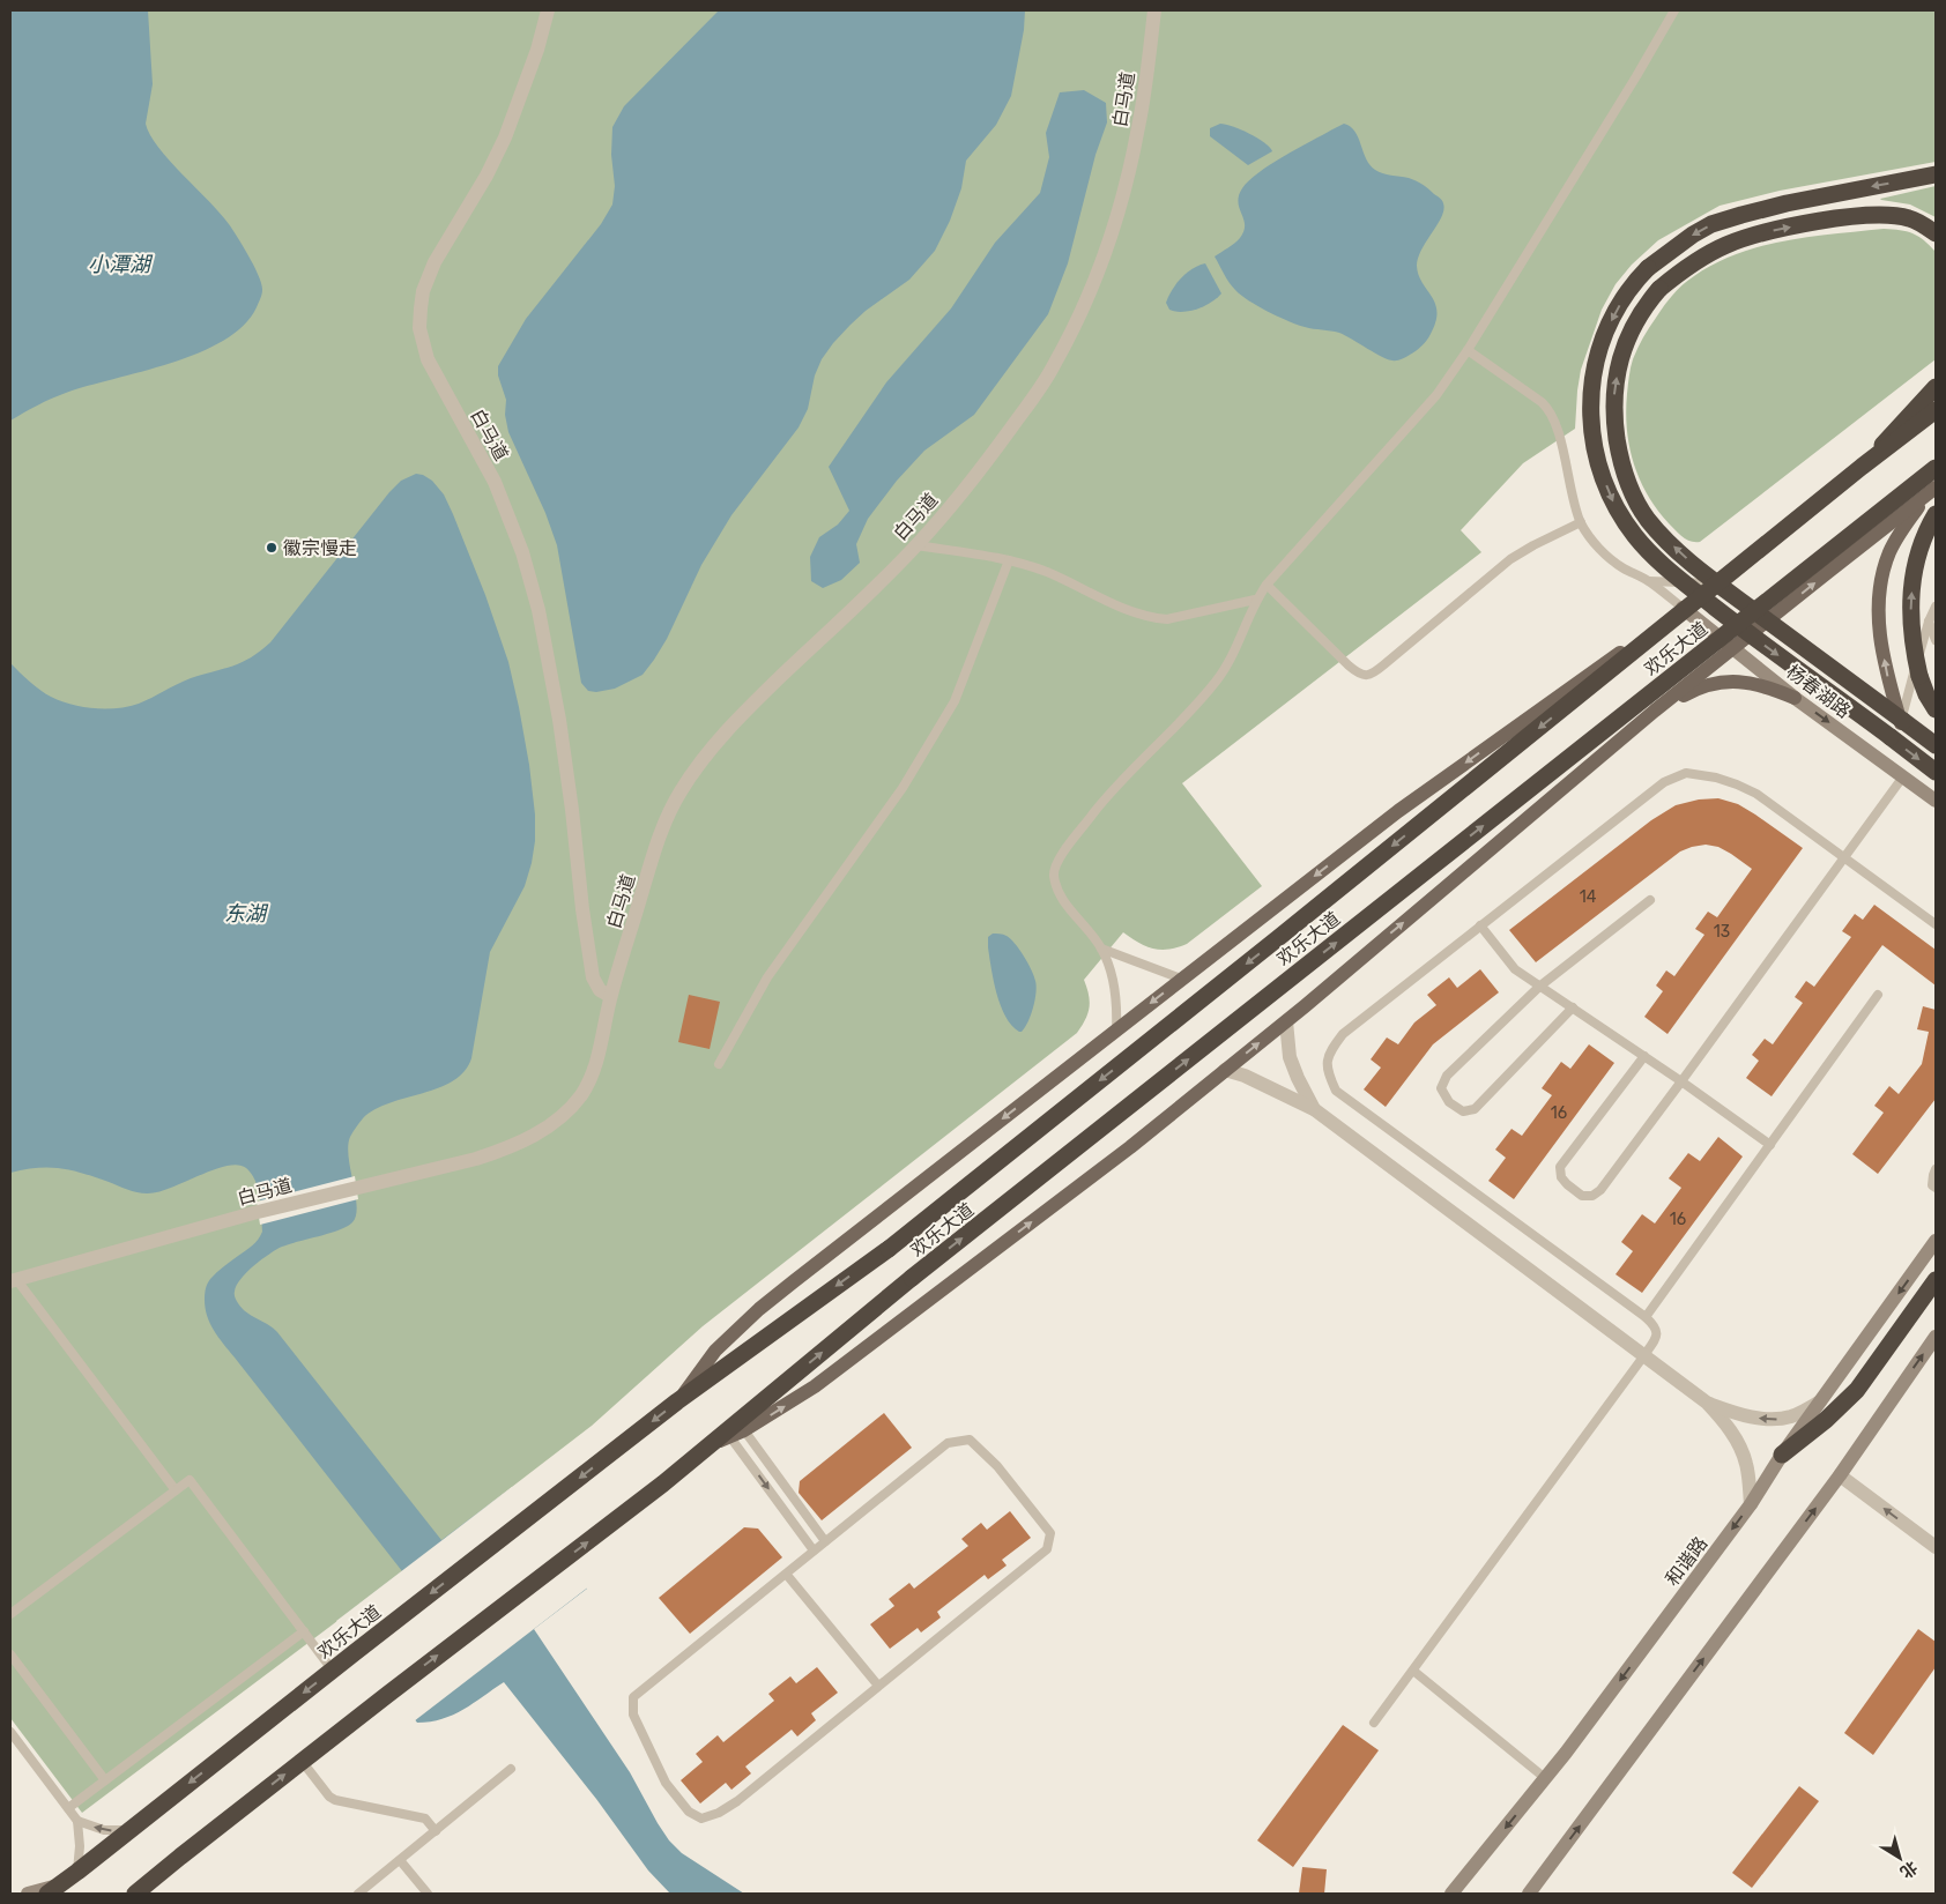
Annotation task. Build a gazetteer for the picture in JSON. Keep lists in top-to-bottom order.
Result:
{
  "streets": {
    "highway": ["欢乐大道"],
    "main road": ["杨春湖路", "和谐路"],
    "street": ["白马道"]
  },
  "crossings": [
    ["欢乐大道", "杨春湖路"]
  ],
  "water": ["小潭湖", "东湖"],
  "places": ["徽宗慢走"],
  "house_numbers": [
    "14",
    "13",
    "16",
    "16"
  ],
  "north": "bottom right"
}
